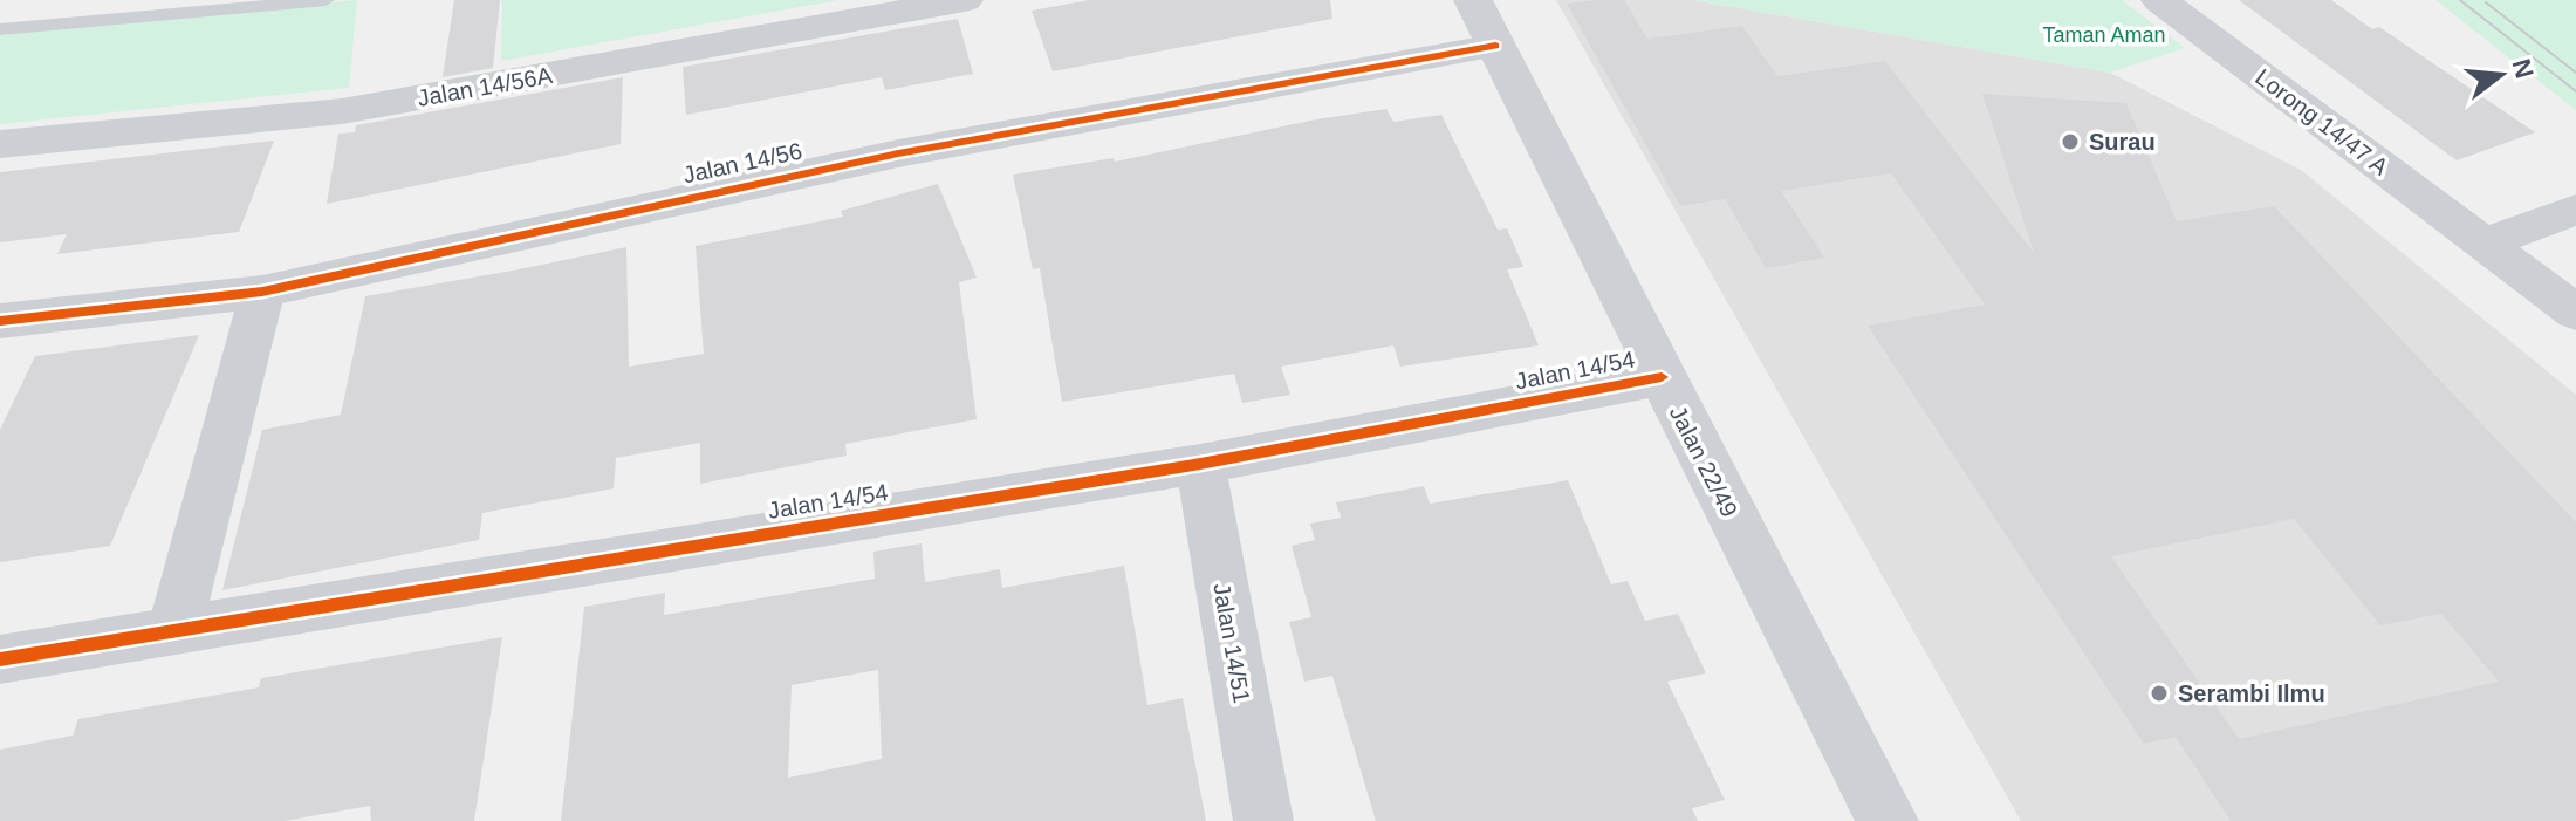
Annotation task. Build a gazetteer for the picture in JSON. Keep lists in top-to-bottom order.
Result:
{
  "streets": {
    "street": [
      "Jalan 14/56A",
      "Lorong 14/47 A",
      "Jalan 14/56",
      "Jalan 14/54",
      "Jalan 22/49",
      "Jalan 14/51"
    ]
  },
  "crossings": [
    ["Jalan 14/56", "Jalan 22/49"],
    ["Jalan 14/54", "Jalan 22/49"],
    ["Jalan 14/54", "Jalan 14/51"]
  ],
  "parks": ["Taman Aman"],
  "places": ["Surau", "Serambi Ilmu"],
  "north": "right"
}
